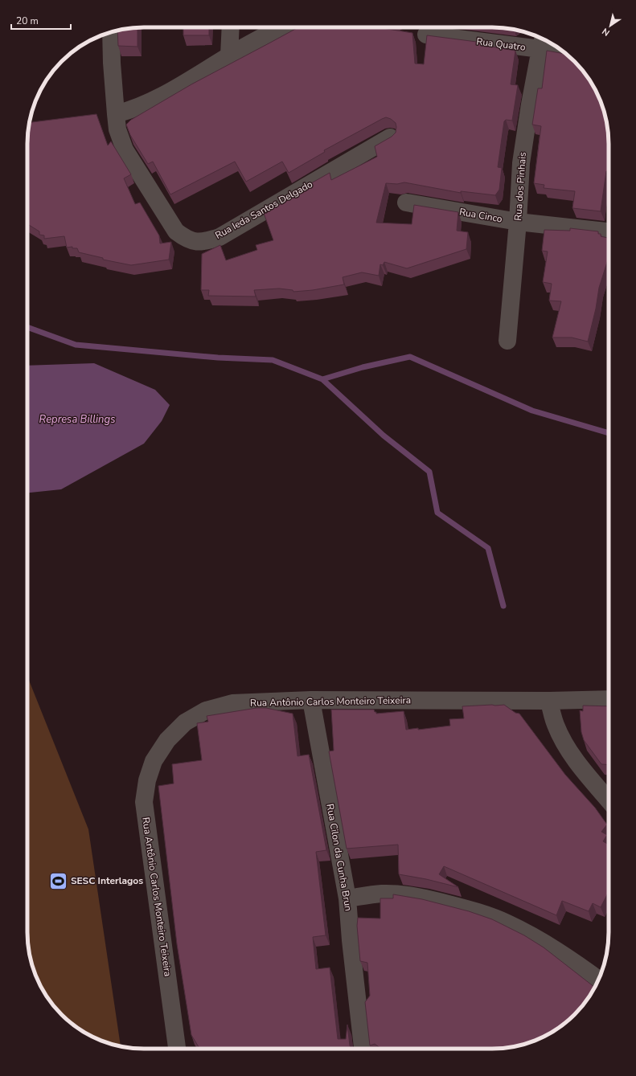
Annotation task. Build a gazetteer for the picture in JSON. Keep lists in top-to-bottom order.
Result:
{
  "streets": {
    "street": [
      "Rua Quatro",
      "Rua dos Pinhais",
      "Rua Ieda Santos Delgado",
      "Rua Cinco",
      "Rua Antônio Carlos Monteiro Teixeira",
      "Rua Cilon da Cunha Brun"
    ]
  },
  "crossings": [
    ["Rua Quatro", "Rua dos Pinhais"],
    ["Rua dos Pinhais", "Rua Cinco"],
    ["Rua Antônio Carlos Monteiro Teixeira", "Rua Cilon da Cunha Brun"]
  ],
  "water": ["Represa Billings"],
  "places": {
    "sports": ["SESC Interlagos"]
  },
  "scale_bar": "20 m",
  "north": "bottom left"
}
